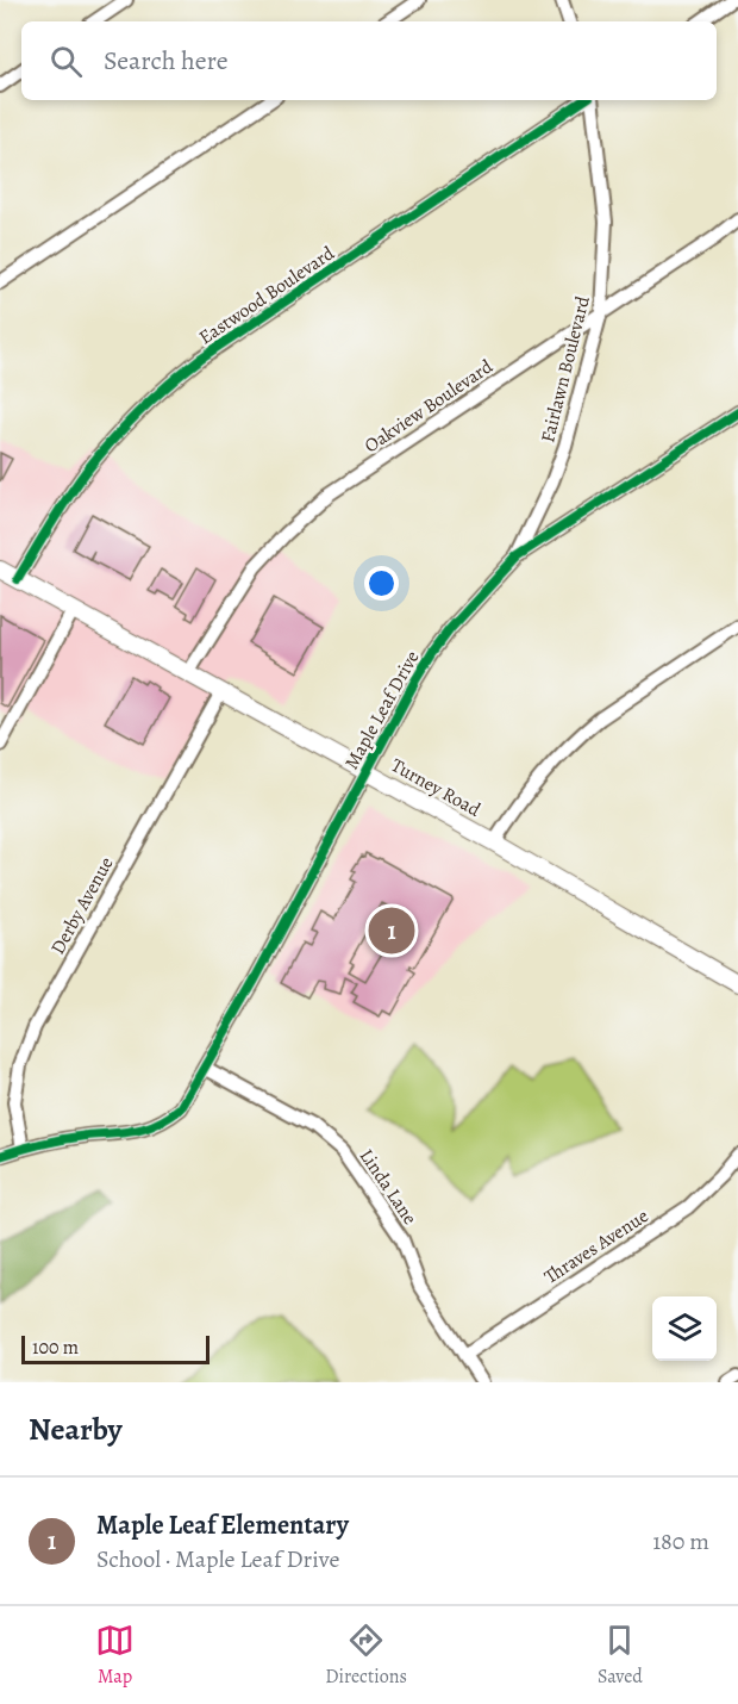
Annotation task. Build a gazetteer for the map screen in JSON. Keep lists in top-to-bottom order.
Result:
{
  "streets": {
    "main road": ["Turney Road"],
    "street": [
      "Eastwood Boulevard",
      "Fairlawn Boulevard",
      "Oakview Boulevard",
      "Maple Leaf Drive",
      "Derby Avenue",
      "Linda Lane",
      "Thraves Avenue"
    ]
  },
  "crossings": [
    ["Eastwood Boulevard", "Turney Road"],
    ["Fairlawn Boulevard", "Oakview Boulevard"],
    ["Fairlawn Boulevard", "Maple Leaf Drive"],
    ["Oakview Boulevard", "Turney Road"],
    ["Maple Leaf Drive", "Turney Road"],
    ["Maple Leaf Drive", "Derby Avenue"],
    ["Maple Leaf Drive", "Linda Lane"],
    ["Turney Road", "Derby Avenue"],
    ["Linda Lane", "Thraves Avenue"]
  ],
  "scale_bar": "100 m",
  "page": {
    "search": "Search here",
    "pins": "1",
    "scale": "100 m",
    "heading": "Nearby",
    "list": [
      {
        "mark": "1",
        "name": "Maple Leaf Elementary",
        "note": "School · Maple Leaf Drive",
        "value": "180 m"
      }
    ],
    "nav": ["Map", "Directions", "Saved"]
  }
}
